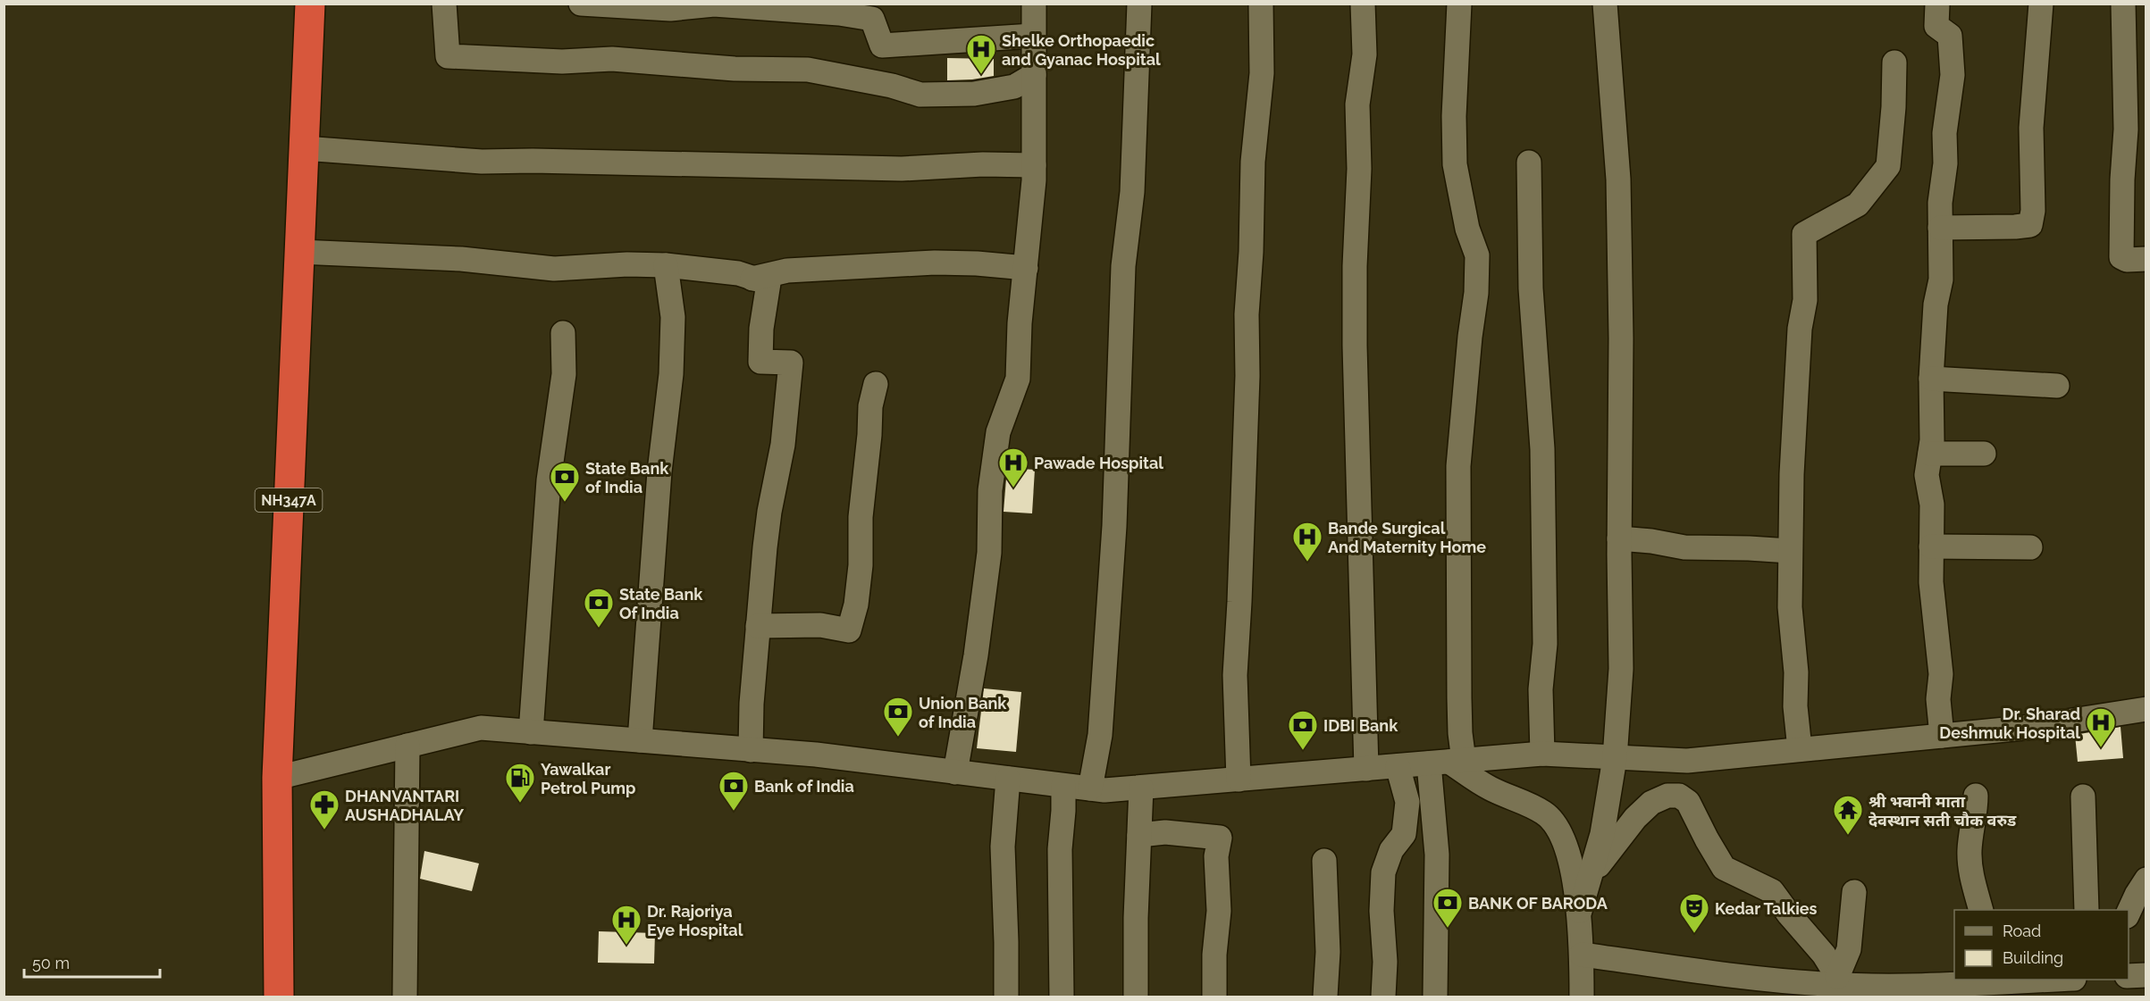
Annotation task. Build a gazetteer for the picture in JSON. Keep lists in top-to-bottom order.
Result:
{
  "streets": {
    "highway": ["NH347A"]
  },
  "places": {
    "hospital": [
      "Shelke Orthopaedic and Gyanac Hospital",
      "Pawade Hospital",
      "Bande Surgical And Maternity Home",
      "Dr. Sharad Deshmuk Hospital",
      "Dr. Rajoriya Eye Hospital"
    ],
    "bank": [
      "State Bank of India",
      "State Bank Of India",
      "Union Bank of India",
      "IDBI Bank",
      "Bank of India",
      "BANK OF BARODA"
    ],
    "fuel station": ["Yawalkar Petrol Pump"],
    "pharmacy": ["DHANVANTARI AUSHADHALAY"],
    "temple": ["श्री भवानी माता देवस्थान सती चौक वरुड"],
    "theatre": ["Kedar Talkies"]
  },
  "legend": ["Road", "Building"],
  "scale_bar": "50 m"
}
